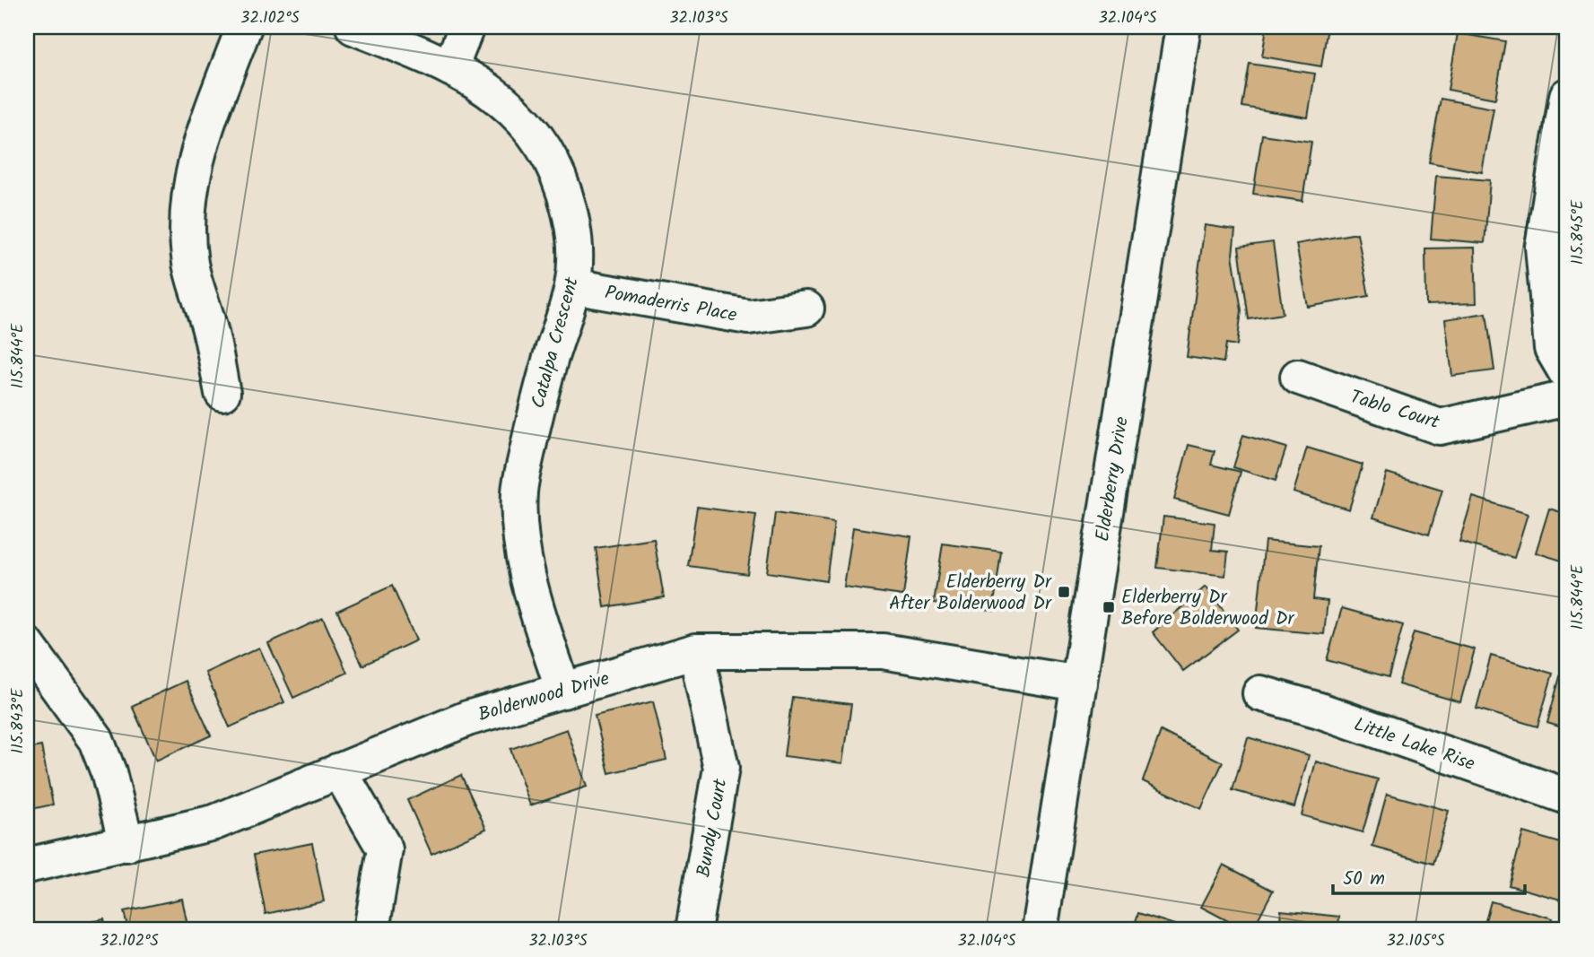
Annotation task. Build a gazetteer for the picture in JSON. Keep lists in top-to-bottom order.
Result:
{
  "streets": {
    "street": [
      "Pomaderris Place",
      "Catalpa Crescent",
      "Tablo Court",
      "Elderberry Drive",
      "Bolderwood Drive",
      "Little Lake Rise",
      "Bundy Court"
    ]
  },
  "crossings": [
    ["Pomaderris Place", "Catalpa Crescent"],
    ["Catalpa Crescent", "Bolderwood Drive"],
    ["Elderberry Drive", "Bolderwood Drive"],
    ["Bolderwood Drive", "Bundy Court"]
  ],
  "places": {
    "transit": ["Elderberry Dr After Bolderwood Dr", "Elderberry Dr Before Bolderwood Dr"]
  },
  "scale_bar": "50 m",
  "coordinates": [
    "32.102°S",
    "32.103°S",
    "32.104°S",
    "115.845°E",
    "115.844°E",
    "115.843°E",
    "32.105°S"
  ]
}
